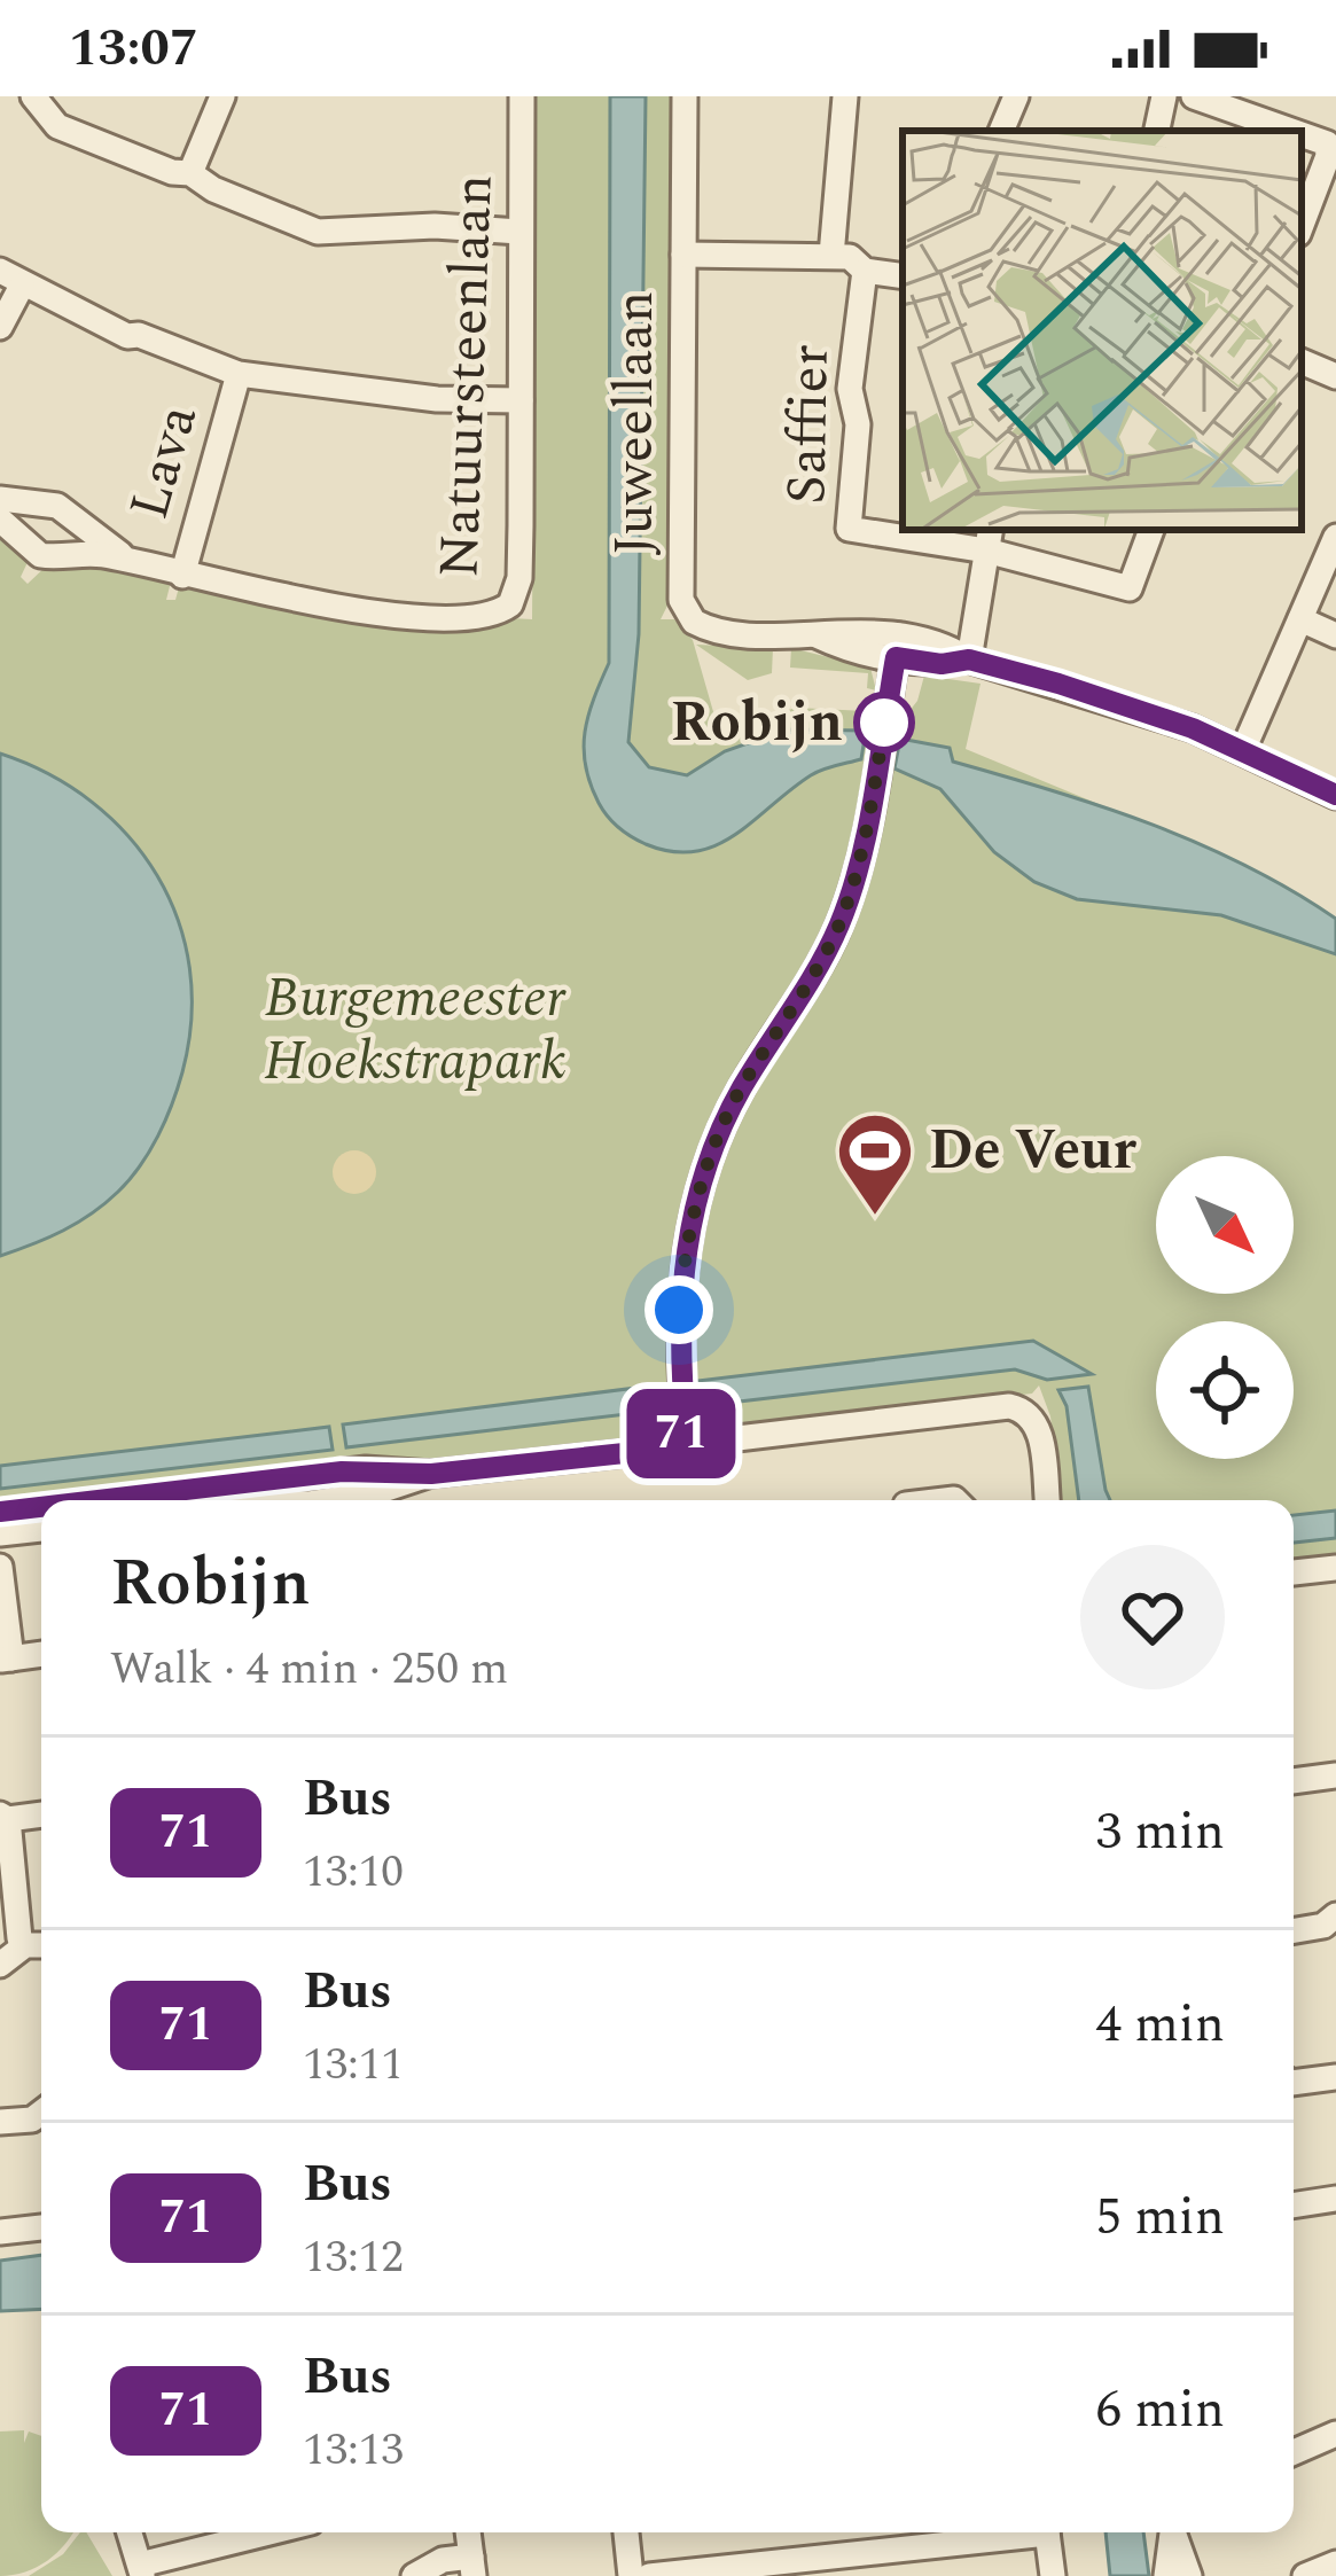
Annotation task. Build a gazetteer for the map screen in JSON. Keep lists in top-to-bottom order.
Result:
{
  "streets": {
    "street": [
      "Natuursteenlaan",
      "Juweellaan",
      "Saffier",
      "Lava"
    ]
  },
  "crossings": [
    ["Natuursteenlaan", "Lava"]
  ],
  "parks": ["Burgemeester Hoekstrapark"],
  "places": {
    "other": ["Robijn"],
    "sports": ["De Veur"]
  },
  "lines": ["bus line 71"],
  "north": "bottom right",
  "page": {
    "status": "13:07",
    "on_map": "71",
    "heading": ["Robijn", "Walk · 4 min · 250 m"],
    "list": [
      {
        "mark": "71",
        "name": "Bus",
        "note": "13:10",
        "value": "3 min"
      },
      {
        "mark": "71",
        "name": "Bus",
        "note": "13:11",
        "value": "4 min"
      },
      {
        "mark": "71",
        "name": "Bus",
        "note": "13:12",
        "value": "5 min"
      },
      {
        "mark": "71",
        "name": "Bus",
        "note": "13:13",
        "value": "6 min"
      }
    ]
  }
}
